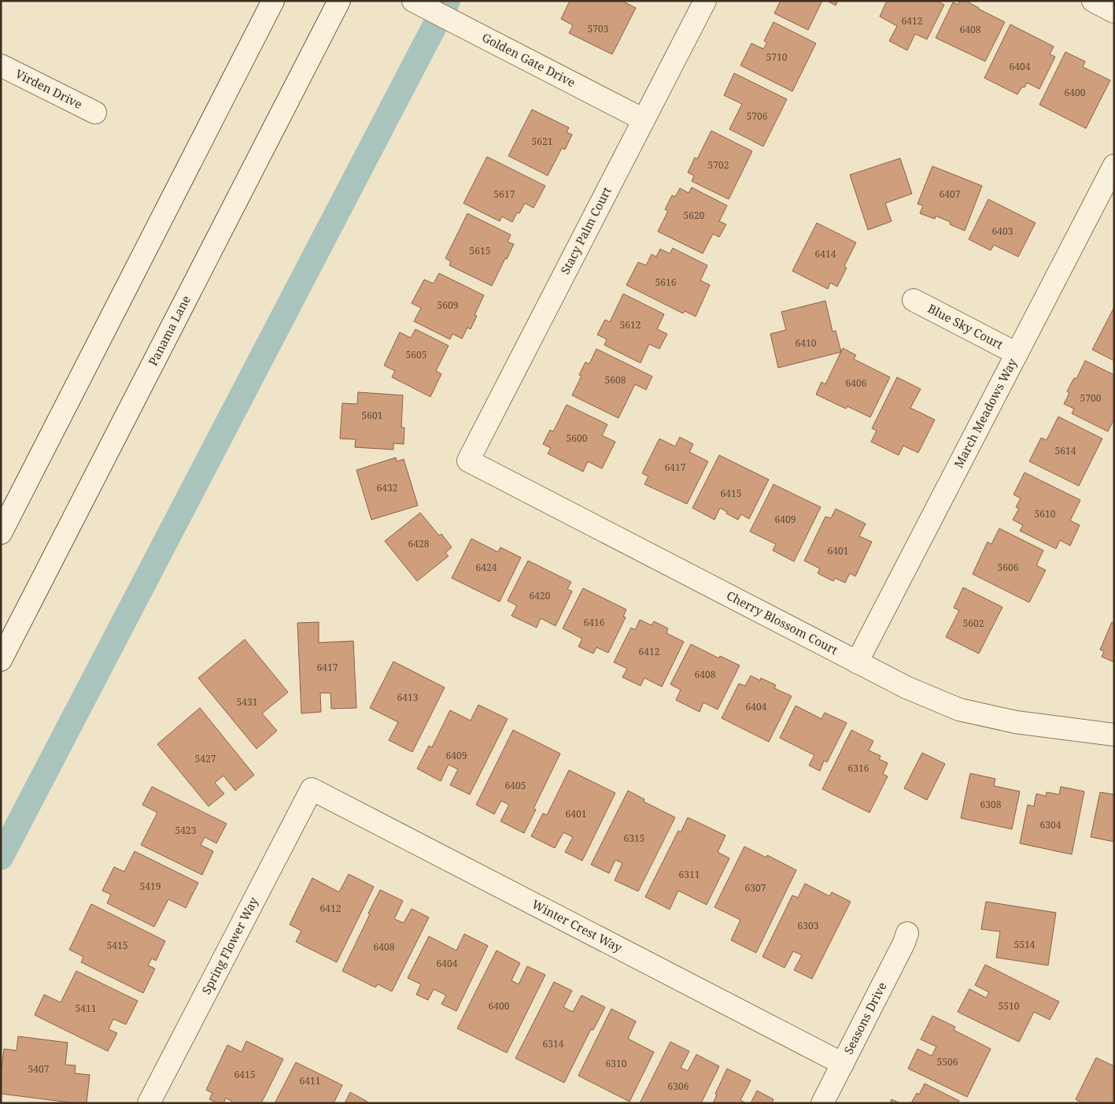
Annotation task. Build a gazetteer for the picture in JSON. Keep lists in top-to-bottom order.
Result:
{
  "streets": {
    "street": [
      "Golden Gate Drive",
      "Virden Drive",
      "Stacy Palm Court",
      "Blue Sky Court",
      "Panama Lane",
      "March Meadows Way",
      "Cherry Blossom Court",
      "Winter Crest Way",
      "Spring Flower Way",
      "Seasons Drive"
    ]
  },
  "crossings": [
    ["Golden Gate Drive", "Stacy Palm Court"],
    ["Stacy Palm Court", "Cherry Blossom Court"],
    ["Blue Sky Court", "March Meadows Way"],
    ["March Meadows Way", "Cherry Blossom Court"],
    ["Winter Crest Way", "Spring Flower Way"],
    ["Winter Crest Way", "Seasons Drive"]
  ],
  "house_numbers": [
    "6412",
    "5703",
    "6408",
    "5710",
    "6404",
    "6400",
    "5706",
    "5621",
    "5702",
    "5617",
    "6407",
    "5620",
    "6403",
    "5615",
    "6414",
    "5616",
    "5609",
    "5612",
    "6410",
    "5605",
    "5608",
    "6406",
    "5700",
    "5601",
    "5600",
    "5614",
    "6417",
    "6432",
    "6415",
    "5610",
    "6409",
    "6428",
    "6401",
    "6424",
    "5606",
    "6420",
    "6416",
    "5602",
    "6412",
    "6417",
    "6408",
    "6413",
    "5431",
    "6404",
    "6409",
    "5427",
    "6316",
    "6405",
    "6308",
    "6401",
    "6304",
    "5423",
    "6315",
    "6311",
    "5419",
    "6307",
    "6412",
    "6303",
    "5514",
    "5415",
    "6408",
    "6404",
    "6400",
    "5510",
    "5411",
    "6314",
    "5506",
    "6310",
    "5407",
    "6415",
    "6411",
    "6306"
  ]
}
